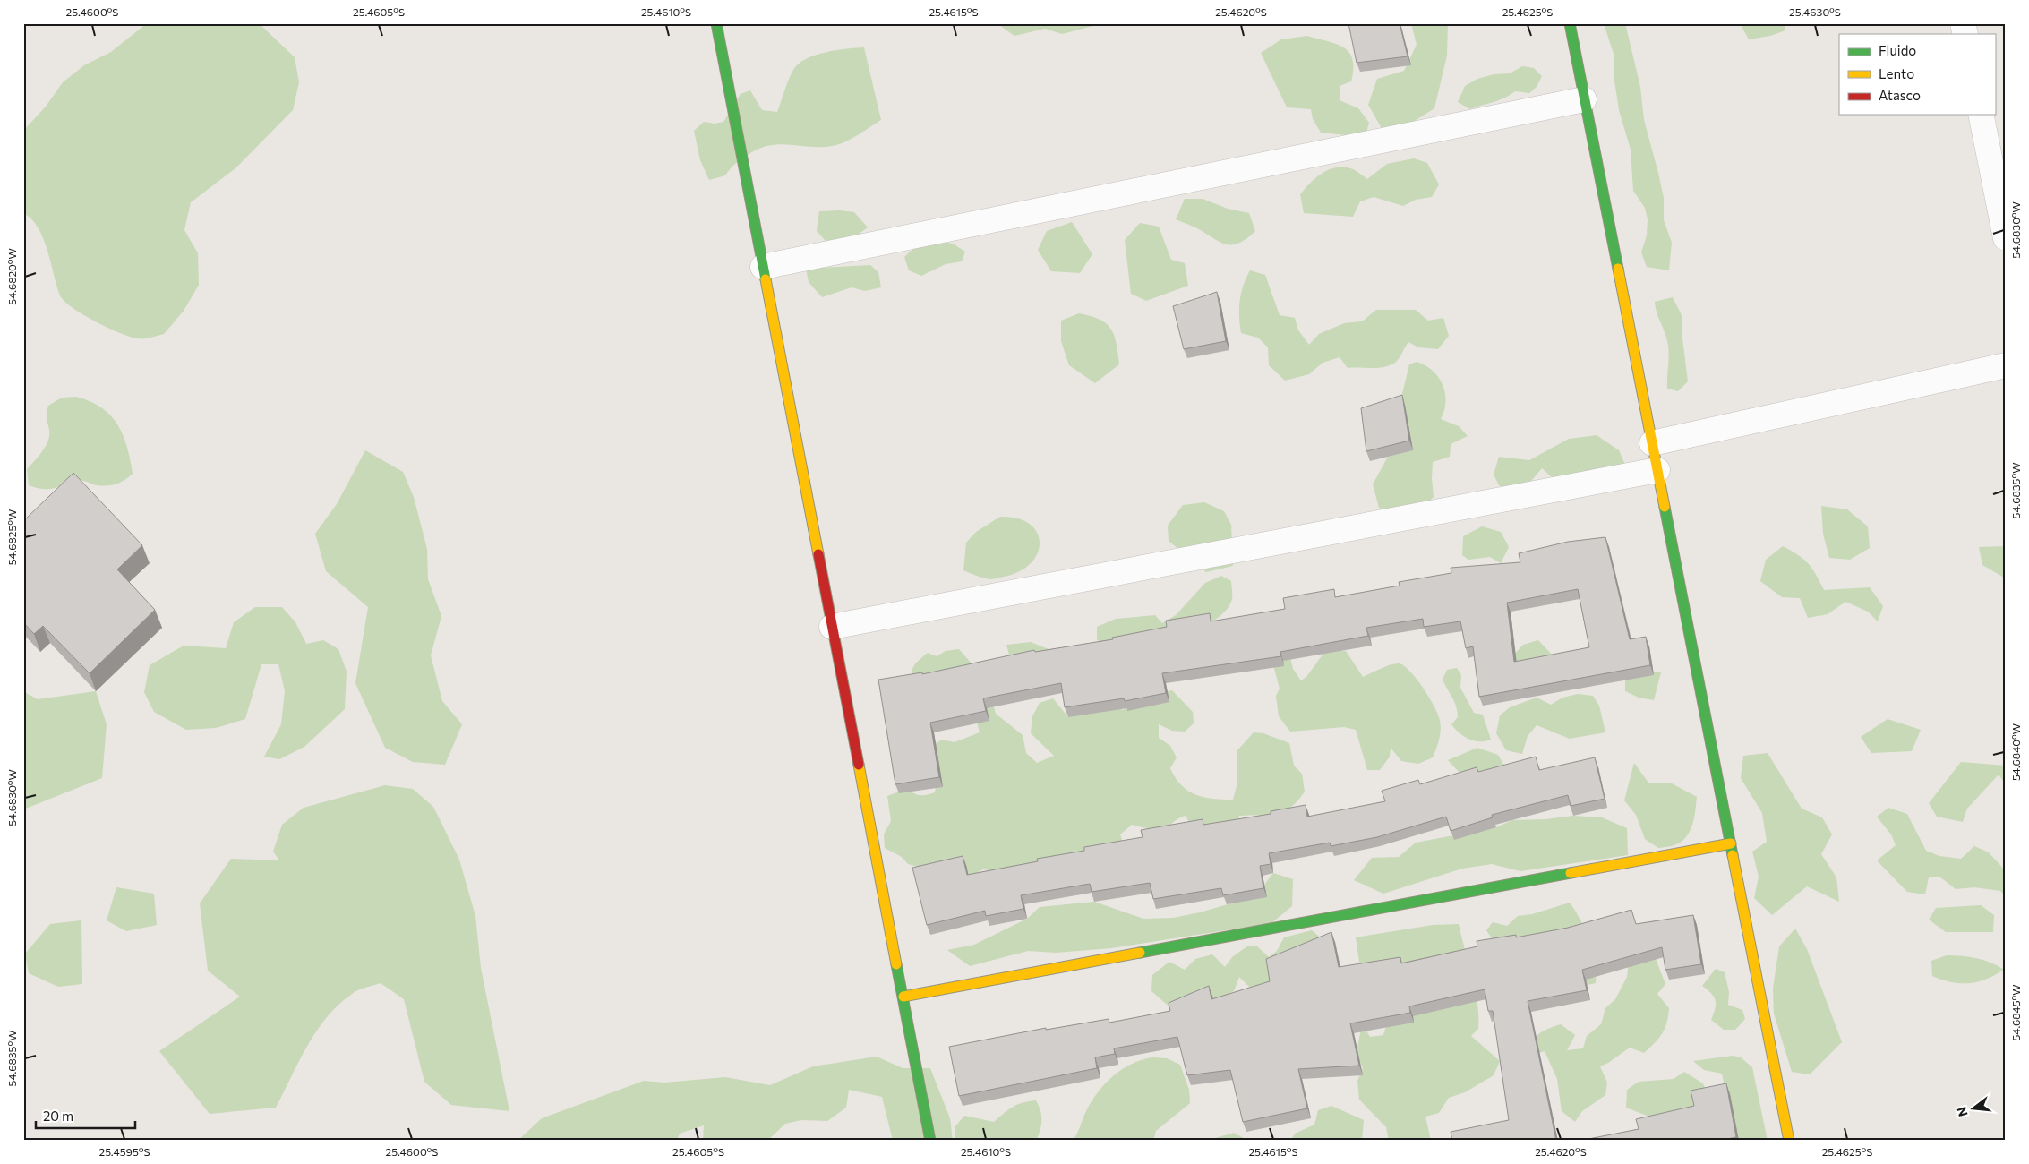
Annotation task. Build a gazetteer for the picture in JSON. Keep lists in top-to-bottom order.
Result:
{
  "legend": ["Fluido", "Lento", "Atasco"],
  "scale_bar": "20 m",
  "north": "left",
  "coordinates": [
    "25.4600°S",
    "25.4605°S",
    "25.4610°S",
    "25.4615°S",
    "25.4620°S",
    "25.4625°S",
    "25.4630°S",
    "54.6830°W",
    "54.6820°W",
    "54.6835°W",
    "54.6825°W",
    "54.6840°W",
    "54.6845°W",
    "25.4595°S"
  ]
}
